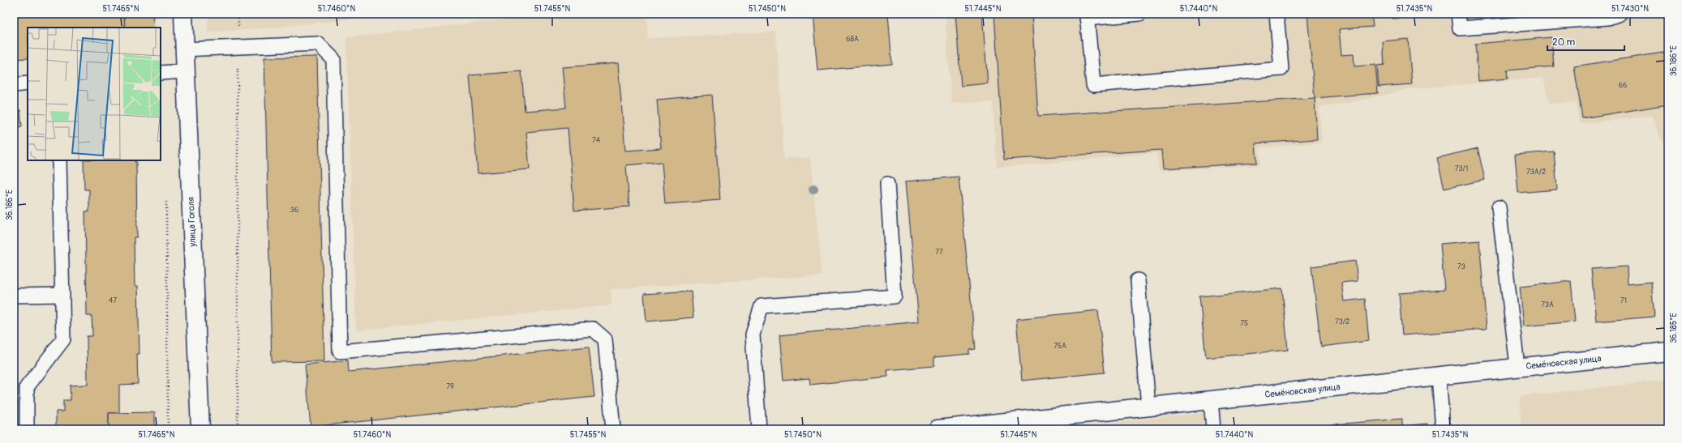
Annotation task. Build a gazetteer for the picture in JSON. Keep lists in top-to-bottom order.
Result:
{
  "streets": {
    "street": ["улица Гоголя", "Семёновская улица"]
  },
  "house_numbers": [
    "68А",
    "66",
    "74",
    "73/1",
    "73А/2",
    "36",
    "77",
    "73",
    "47",
    "71",
    "73А",
    "73/2",
    "75",
    "75А",
    "79"
  ],
  "scale_bar": "20 m",
  "coordinates": [
    "51.7465°N",
    "51.7460°N",
    "51.7455°N",
    "51.7450°N",
    "51.7445°N",
    "51.7440°N",
    "51.7435°N",
    "51.7430°N",
    "36.186°E",
    "36.185°E"
  ]
}
